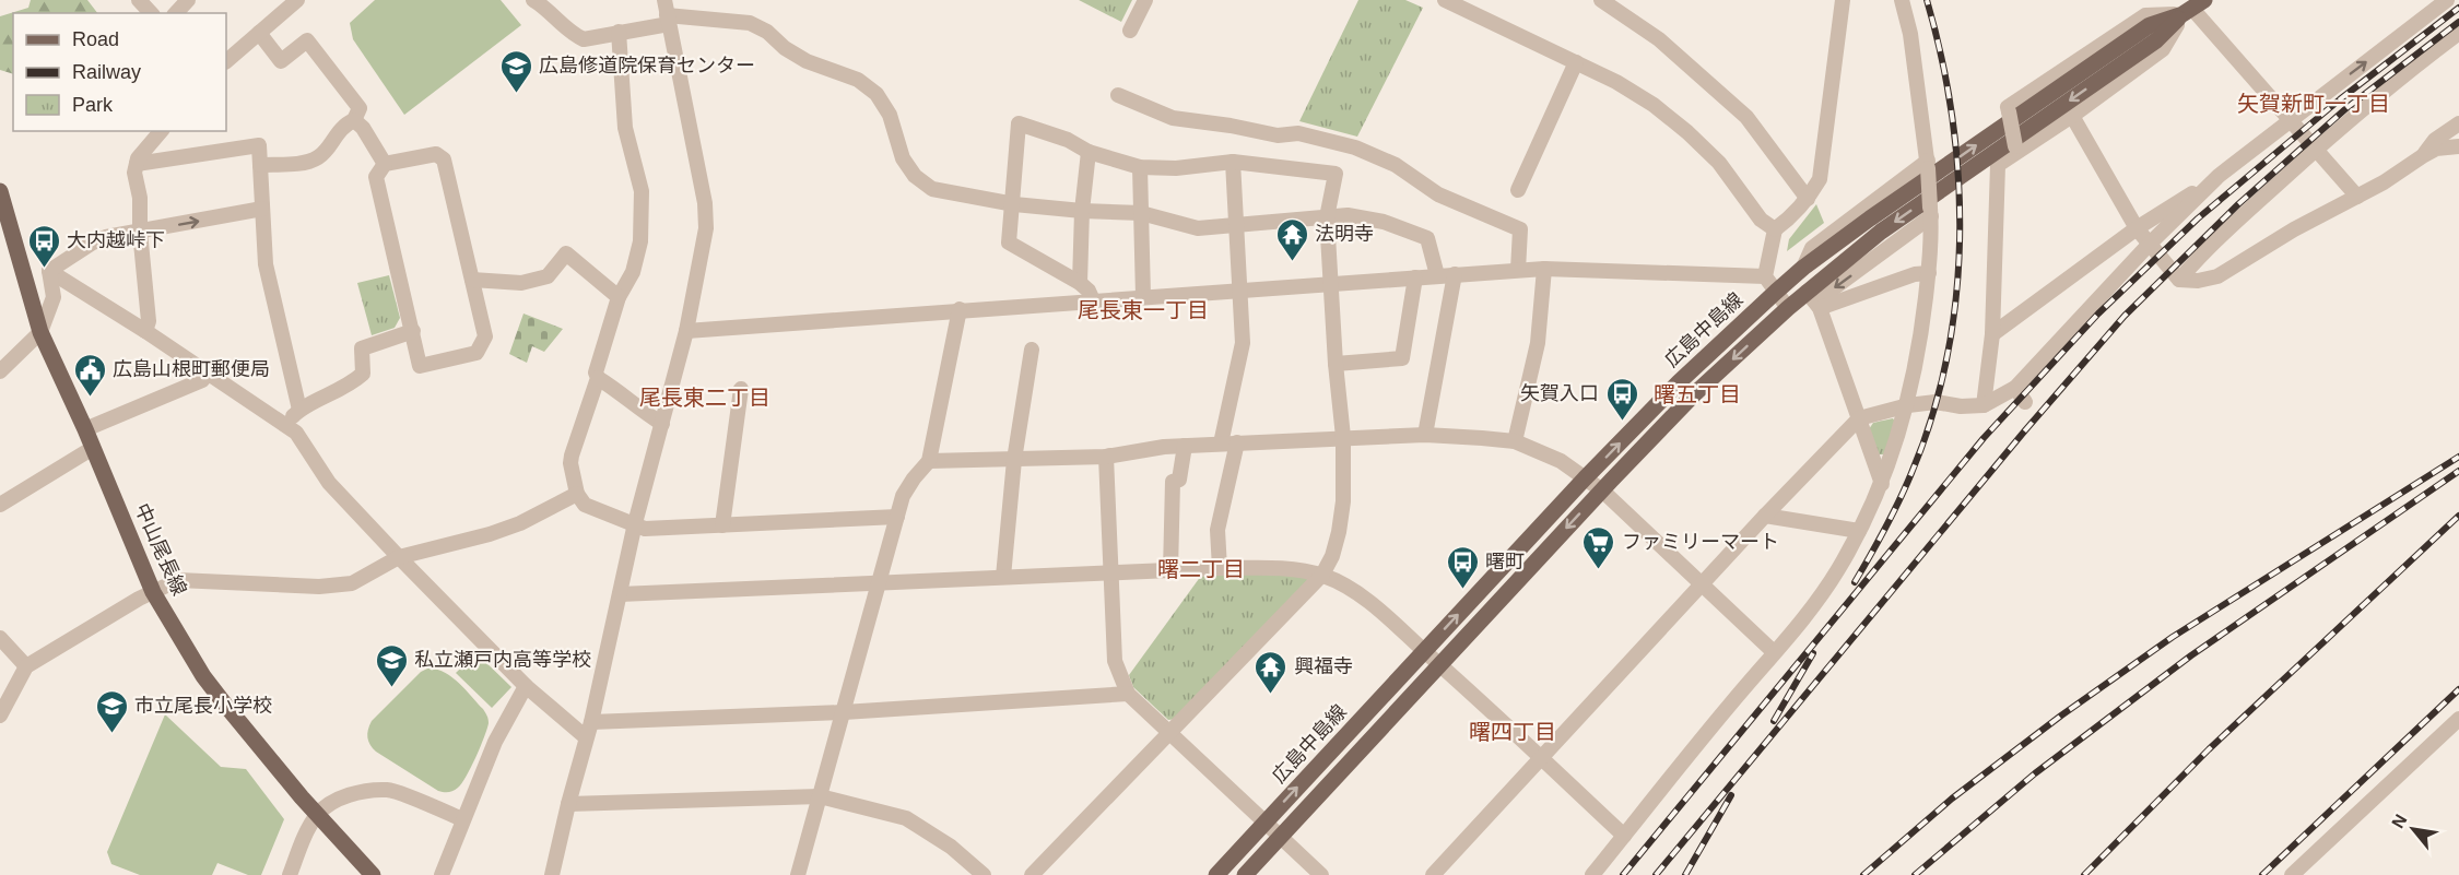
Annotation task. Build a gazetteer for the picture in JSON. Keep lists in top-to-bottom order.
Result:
{
  "streets": {
    "main road": ["広島中島線", "中山尾長線"]
  },
  "districts": [
    "矢賀新町一丁目",
    "尾長東一丁目",
    "曙五丁目",
    "尾長東二丁目",
    "曙二丁目",
    "曙四丁目"
  ],
  "places": {
    "school or university": ["広島修道院保育センター", "私立瀬戸内高等学校", "市立尾長小学校"],
    "temple": ["法明寺", "興福寺"],
    "bus stop": ["大内越峠下", "矢賀入口", "曙町"],
    "public building": ["広島山根町郵便局"],
    "supermarket": ["ファミリーマート"]
  },
  "legend": ["Road", "Railway", "Park"],
  "north": "top left"
}
